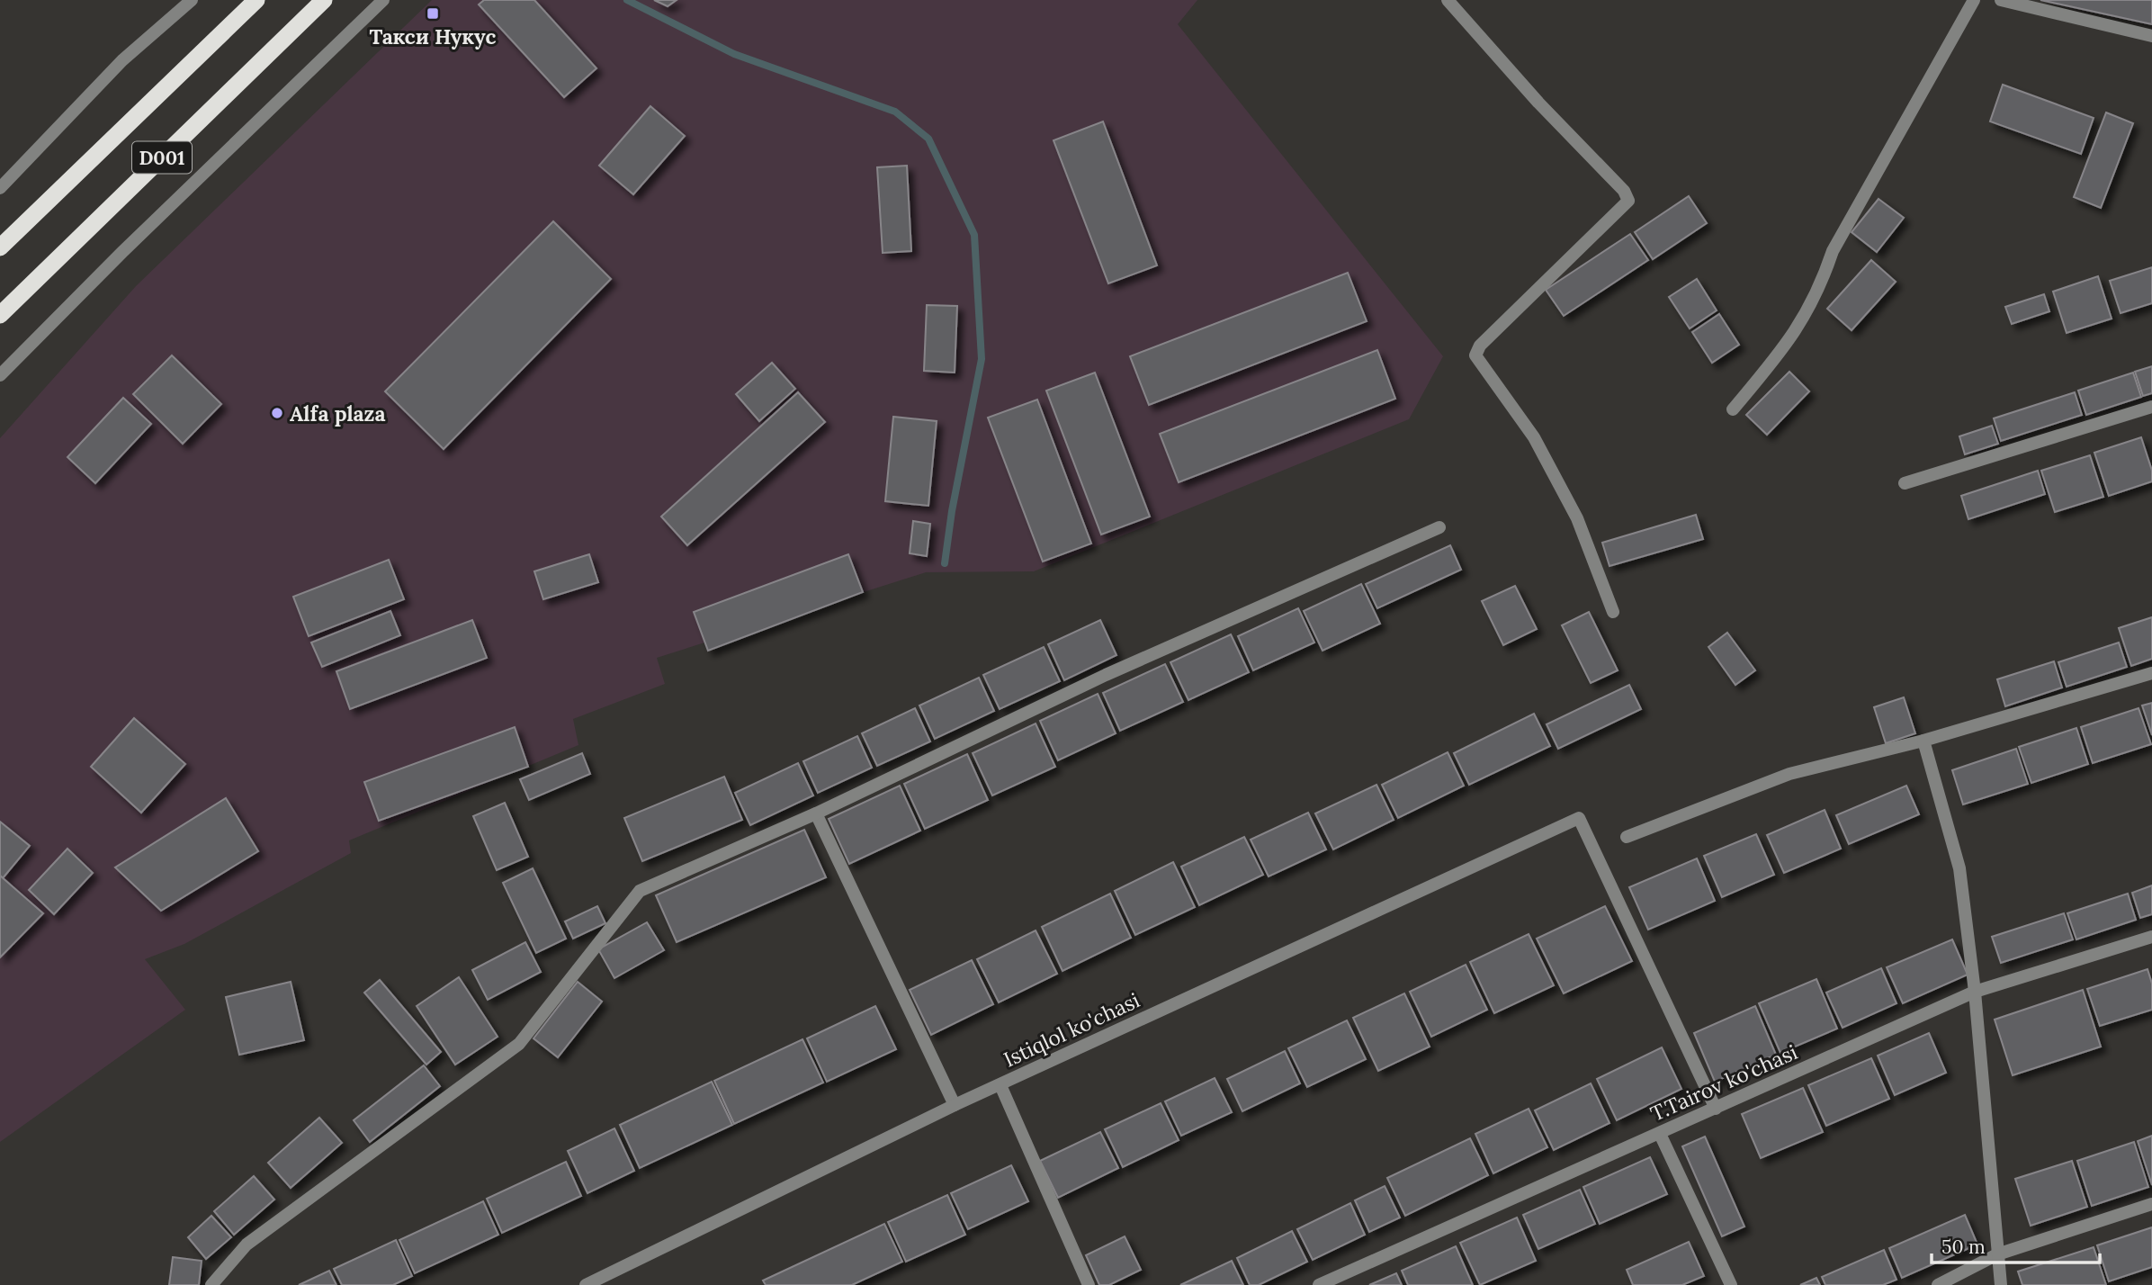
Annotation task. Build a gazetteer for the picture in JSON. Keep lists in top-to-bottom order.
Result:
{
  "streets": {
    "highway": ["D001"],
    "street": ["Istiqlol ko'chasi", "T.Tairov ko'chasi"]
  },
  "crossings": [
    ["Istiqlol ko'chasi", "T.Tairov ko'chasi"]
  ],
  "places": {
    "transit": ["Такси Нукус"],
    "other": ["Alfa plaza"]
  },
  "scale_bar": "50 m"
}
